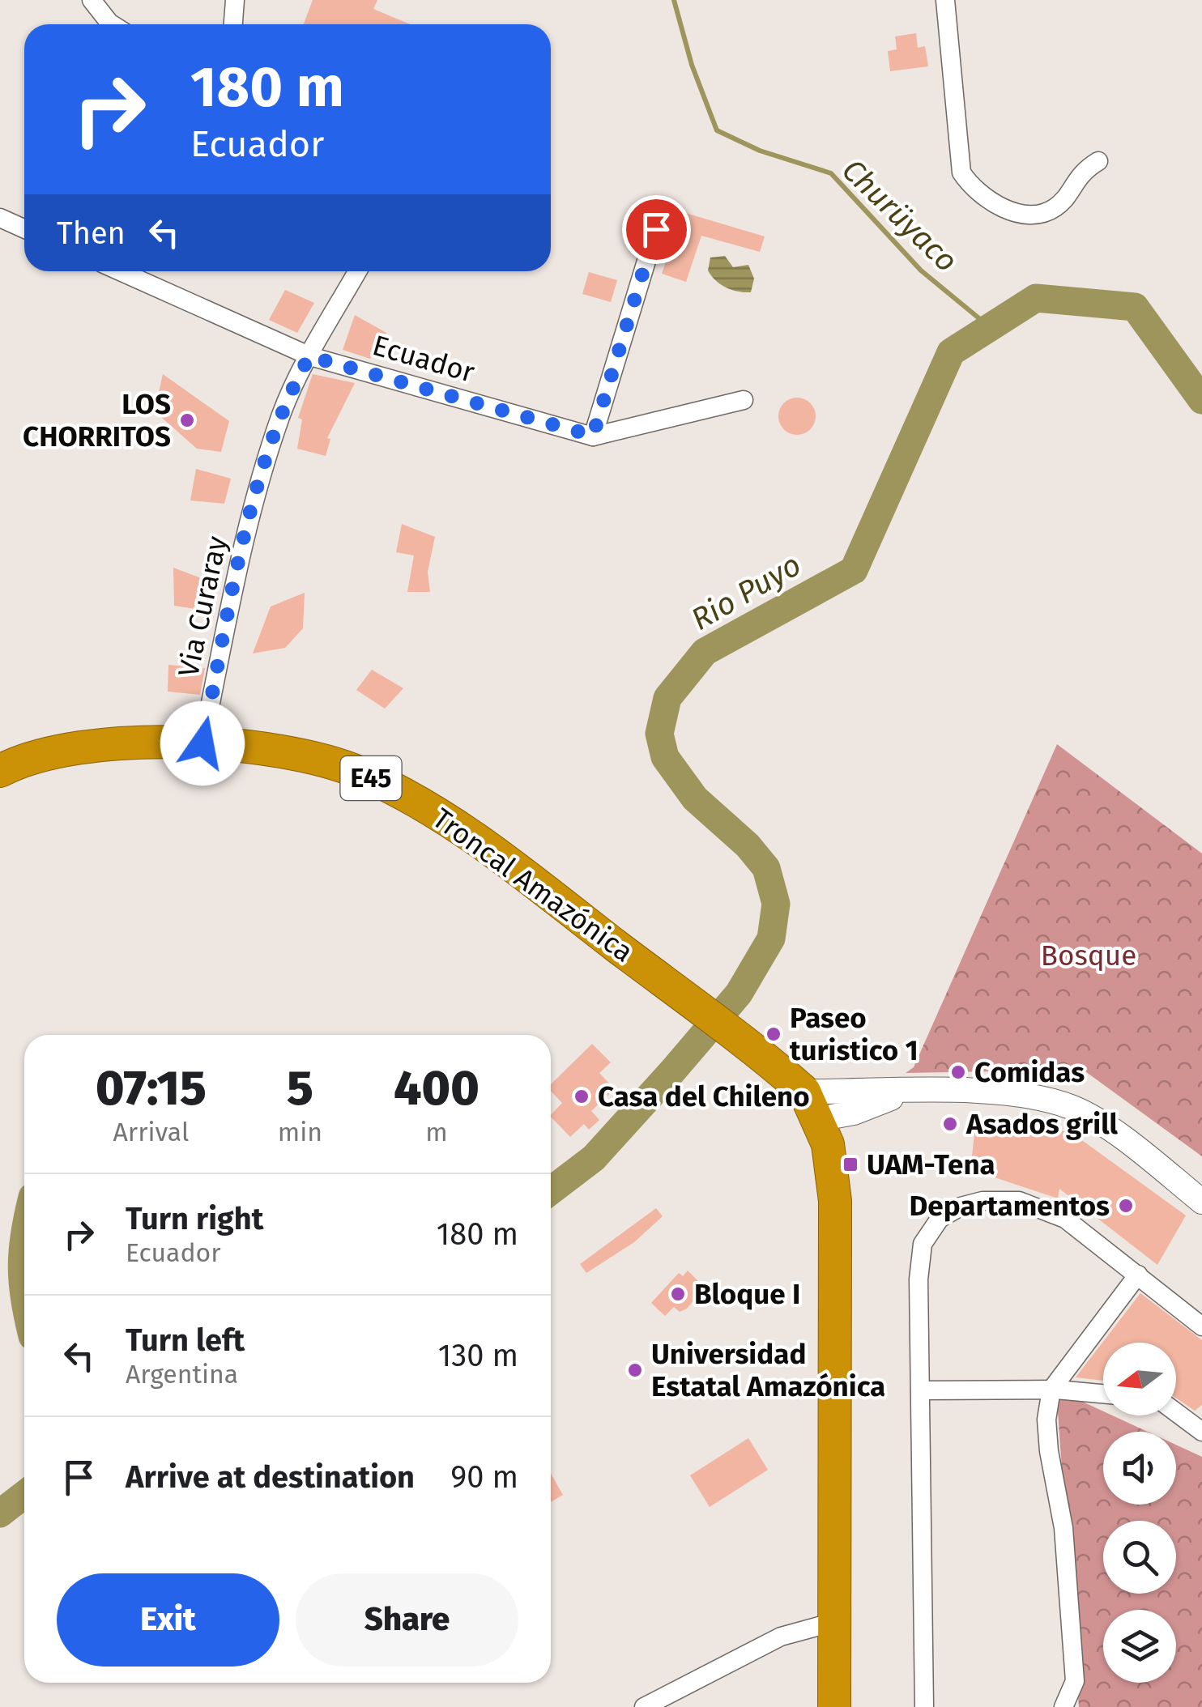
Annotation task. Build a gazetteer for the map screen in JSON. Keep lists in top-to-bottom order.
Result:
{
  "streets": {
    "highway": ["E45", "Troncal Amazónica"],
    "street": ["Ecuador", "Via Curaray"]
  },
  "crossings": [
    ["Ecuador", "Via Curaray"],
    ["Via Curaray", "Troncal Amazónica"]
  ],
  "water": ["Churüyaco", "Rio Puyo"],
  "parks": ["Bosque"],
  "places": {
    "other": [
      "LOS CHORRITOS",
      "Paseo turistico 1",
      "Comidas",
      "Casa del Chileno",
      "Asados grill",
      "Departamentos",
      "Bloque I",
      "Universidad Estatal Amazónica"
    ],
    "transit": ["UAM-Tena"]
  },
  "north": "left",
  "page": {
    "turn": ["180 m", "Ecuador"],
    "then": "Then",
    "eta": [
      "07:15",
      "Arrival",
      "5",
      "min",
      "400",
      "m"
    ],
    "list": [
      {
        "name": "Turn right",
        "note": "Ecuador",
        "value": "180 m"
      },
      {
        "name": "Turn left",
        "note": "Argentina",
        "value": "130 m"
      },
      {
        "name": "Arrive at destination",
        "value": "90 m"
      }
    ],
    "buttons": ["Exit", "Share"]
  }
}
